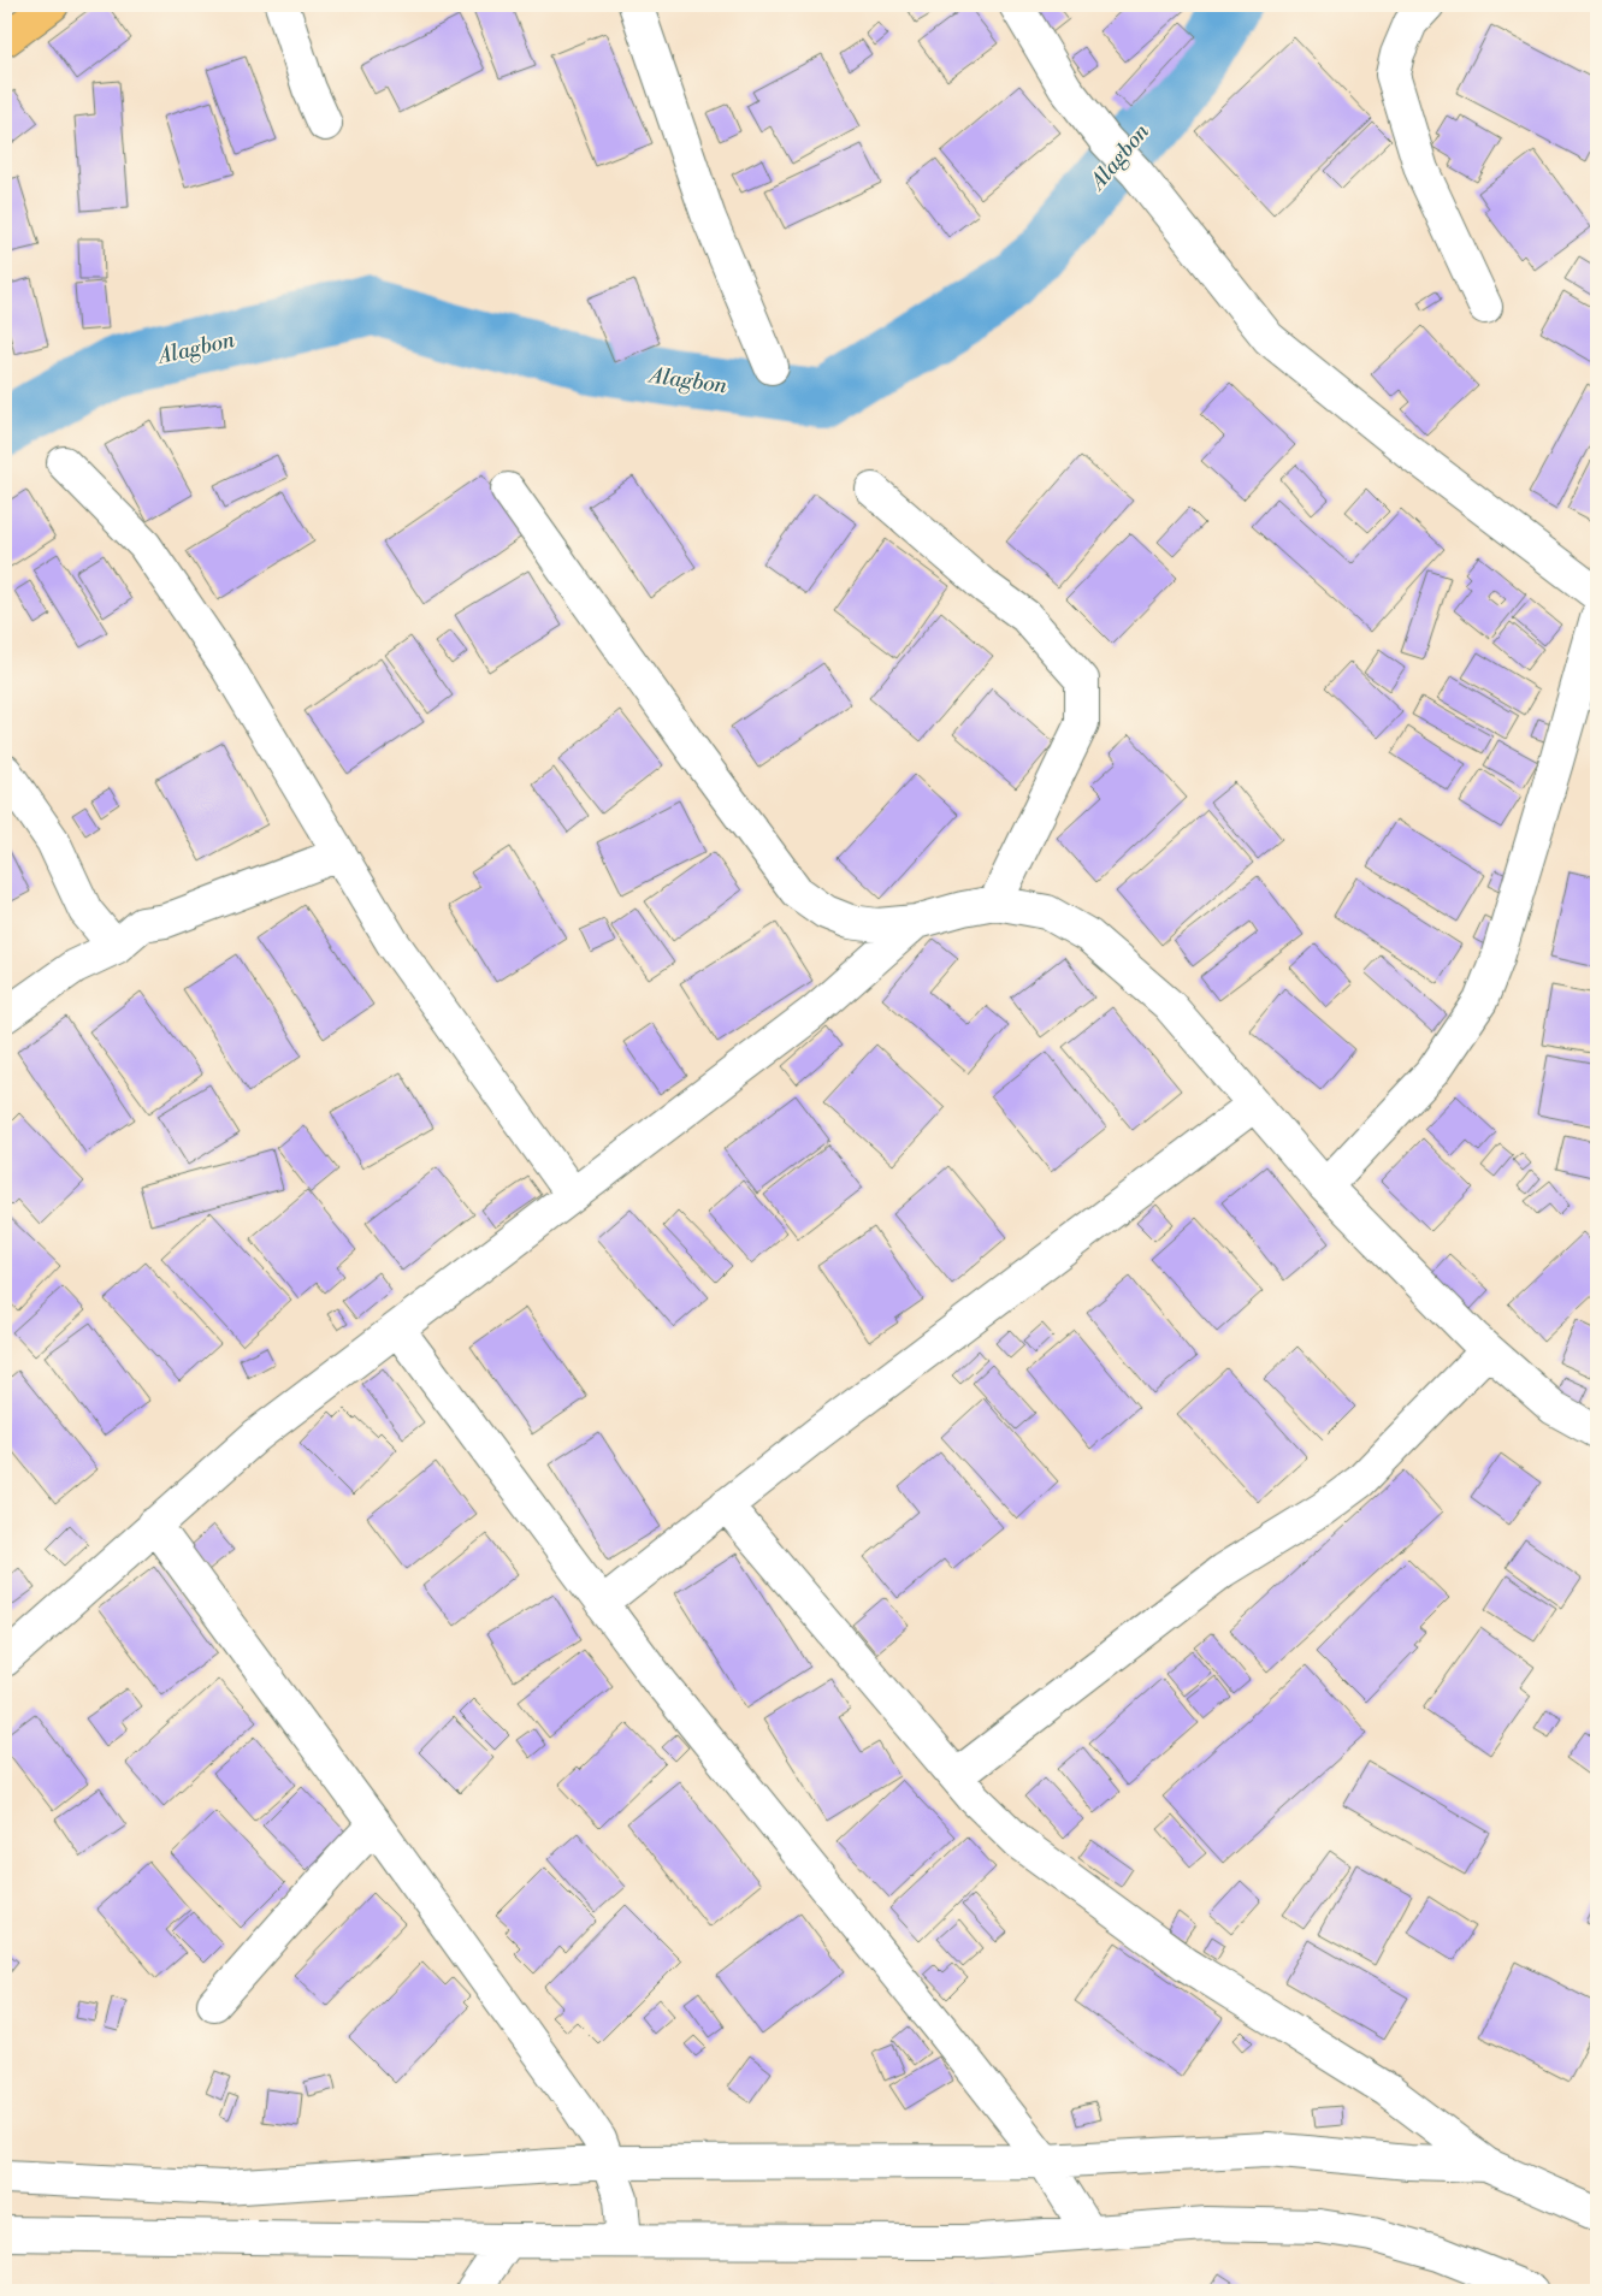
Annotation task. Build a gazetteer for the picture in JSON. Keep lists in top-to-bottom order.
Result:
{
  "water": ["Alagbon"]
}
